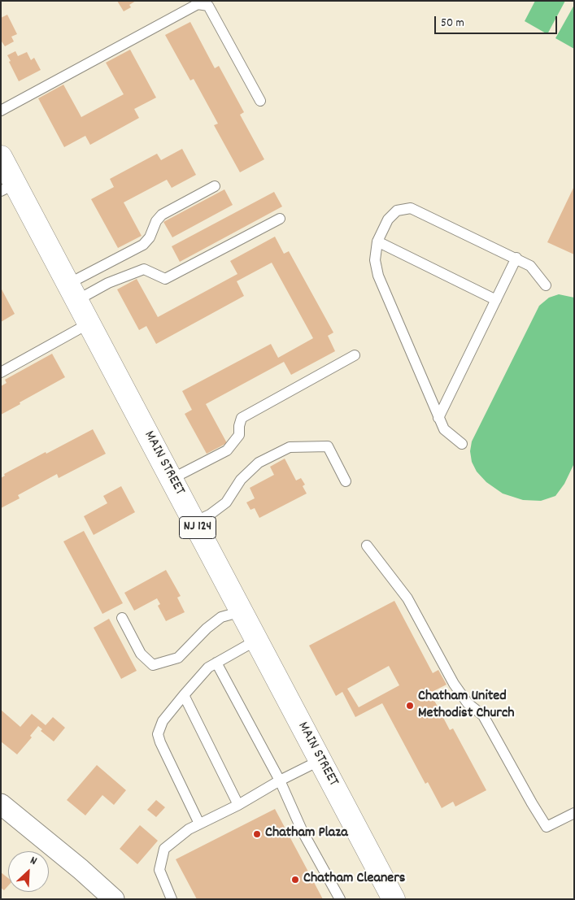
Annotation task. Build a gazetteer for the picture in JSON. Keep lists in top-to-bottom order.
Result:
{
  "streets": {
    "main road": ["MAIN STREET", "NJ 124"]
  },
  "places": ["Chatham United Methodist Church", "Chatham Plaza", "Chatham Cleaners"],
  "scale_bar": "50 m",
  "north": "top right"
}
